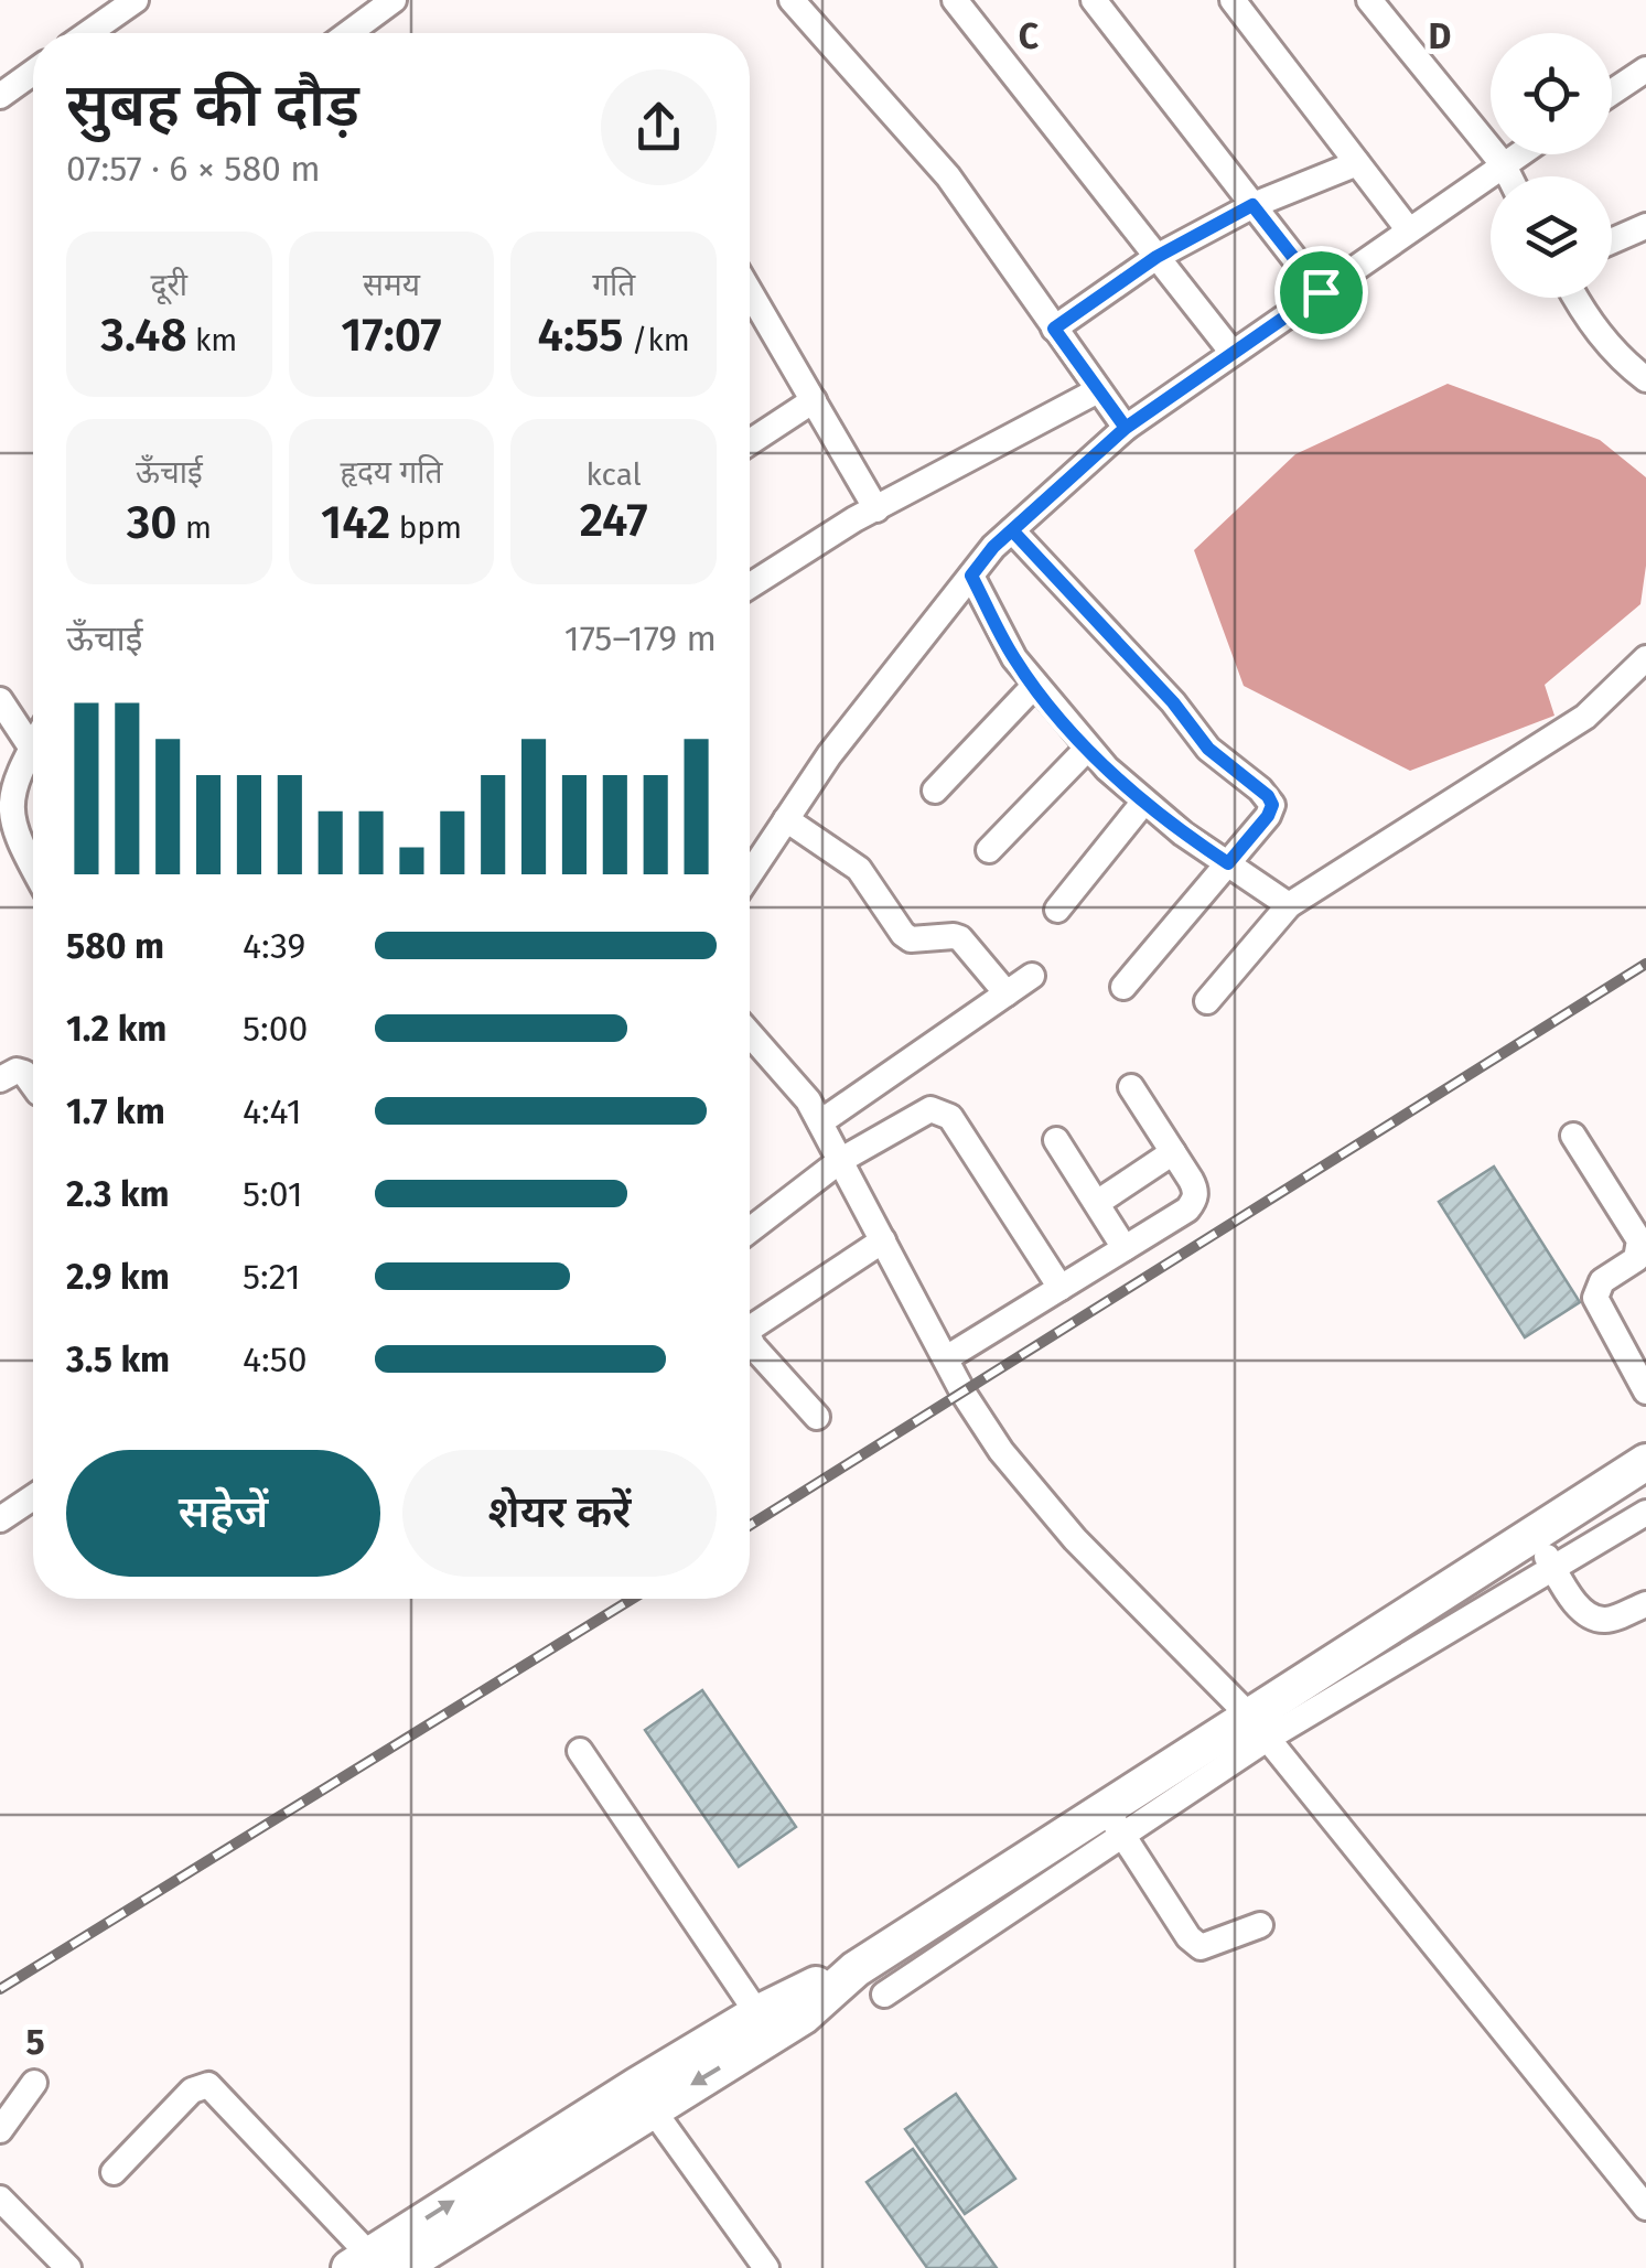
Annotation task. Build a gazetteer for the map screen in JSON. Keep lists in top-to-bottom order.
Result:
{
  "page": {
    "heading": ["सुबह की दौड़", "07:57 · 6 × 580 m"],
    "stats": [
      ["दूरी", "3.48 km"],
      ["समय", "17:07"],
      ["गति", "4:55 /km"],
      ["ऊँचाई", "30 m"],
      ["हृदय गति", "142 bpm"],
      ["kcal", "247"]
    ],
    "chart": ["ऊँचाई", "175–179 m"],
    "list": [
      {
        "name": "580 m",
        "note": "4:39"
      },
      {
        "name": "1.2 km",
        "note": "5:00"
      },
      {
        "name": "1.7 km",
        "note": "4:41"
      },
      {
        "name": "2.3 km",
        "note": "5:01"
      },
      {
        "name": "2.9 km",
        "note": "5:21"
      },
      {
        "name": "3.5 km",
        "note": "4:50"
      }
    ],
    "buttons": ["सहेजें", "शेयर करें"]
  },
  "grid": {
    "columns": ["C", "D"],
    "rows": ["5"]
  }
}
